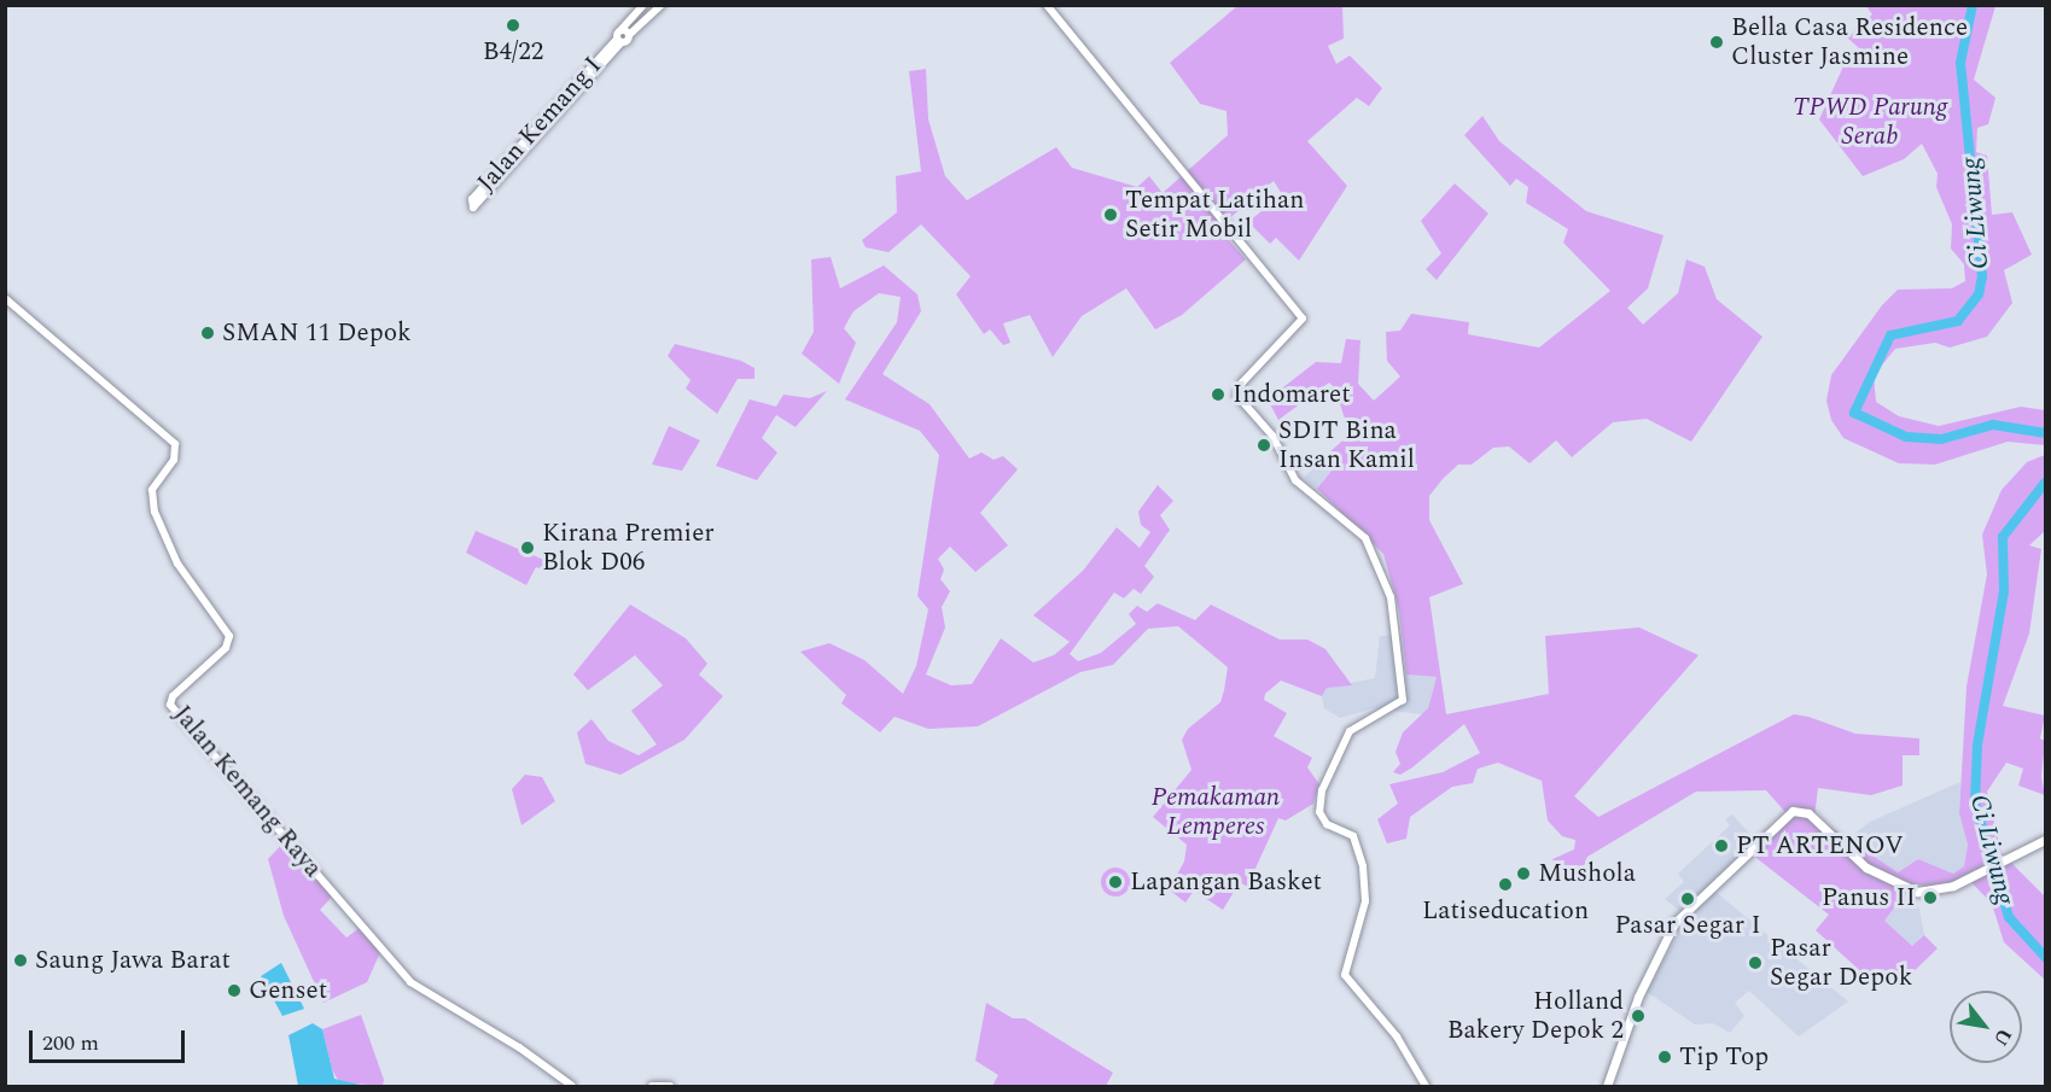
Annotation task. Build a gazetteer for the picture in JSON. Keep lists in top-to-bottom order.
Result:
{
  "streets": {
    "street": ["Jalan Kemang I", "Jalan Kemang Raya"]
  },
  "water": ["Ci Liwung"],
  "parks": ["TPWD Parung Serab", "Pemakaman Lemperes"],
  "places": [
    "B4/22",
    "Bella Casa Residence Cluster Jasmine",
    "Tempat Latihan Setir Mobil",
    "SMAN 11 Depok",
    "Indomaret",
    "SDIT Bina Insan Kamil",
    "Kirana Premier Blok D06",
    "PT ARTENOV",
    "Mushola",
    "Lapangan Basket",
    "Latiseducation",
    "Panus II",
    "Pasar Segar I",
    "Saung Jawa Barat",
    "Pasar Segar Depok",
    "Genset",
    "Holland Bakery Depok 2",
    "Tip Top"
  ],
  "scale_bar": "200 m",
  "north": "bottom right"
}
